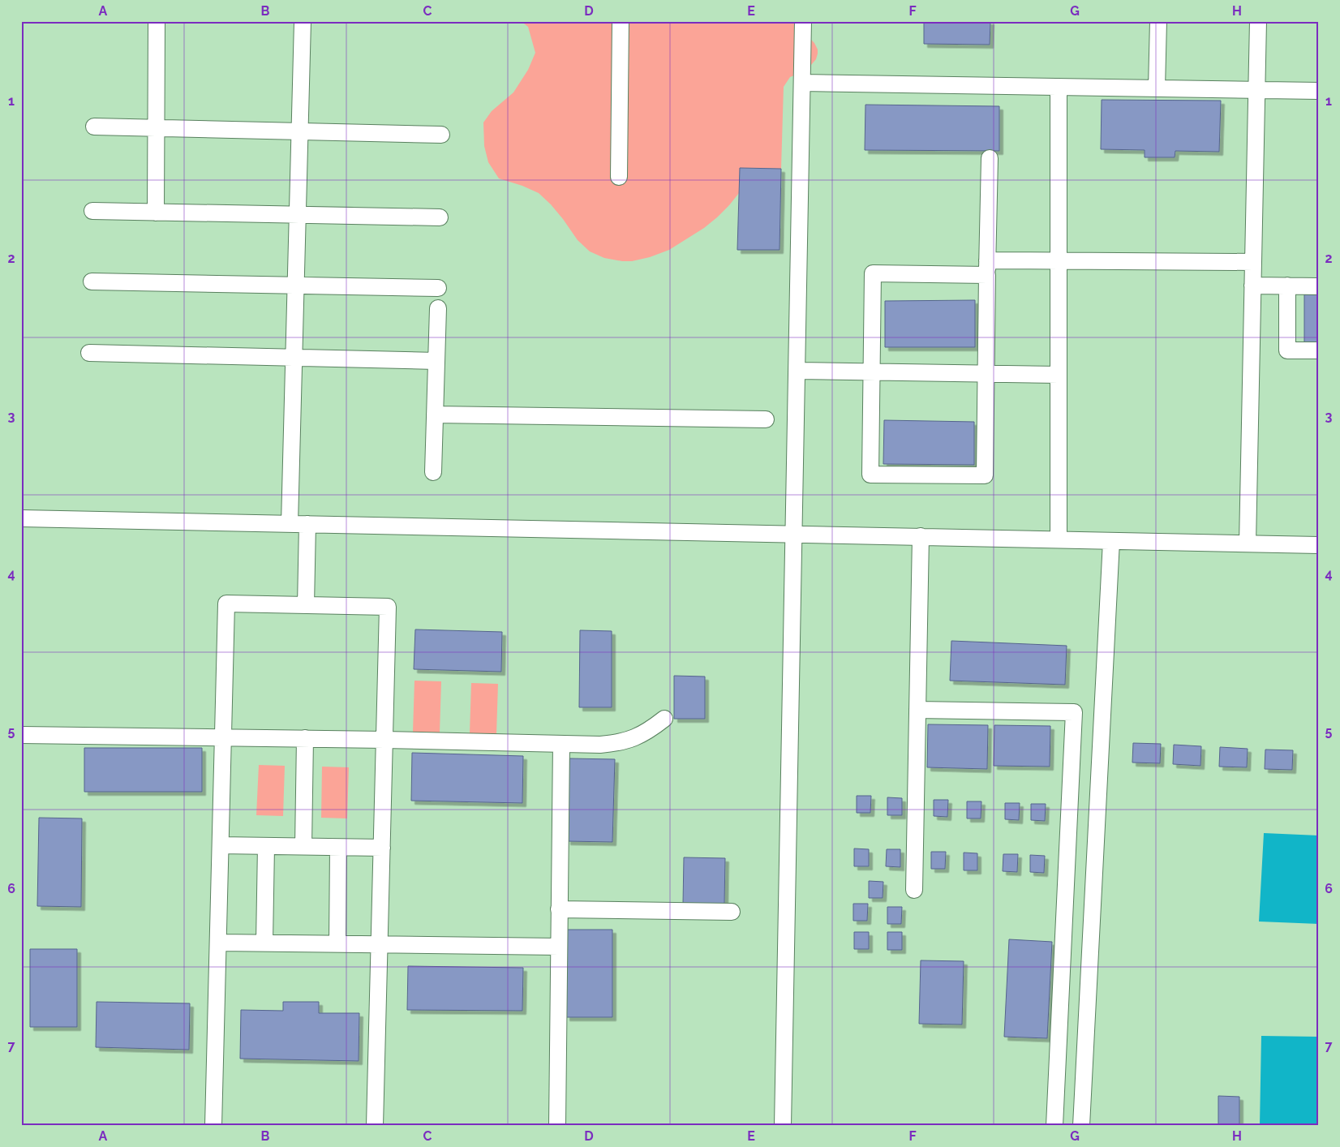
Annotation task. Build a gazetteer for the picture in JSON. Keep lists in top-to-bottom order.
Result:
{
  "grid": {
    "columns": [
      "A",
      "B",
      "C",
      "D",
      "E",
      "F",
      "G",
      "H"
    ],
    "rows": [
      "1",
      "2",
      "3",
      "4",
      "5",
      "6",
      "7"
    ]
  }
}
